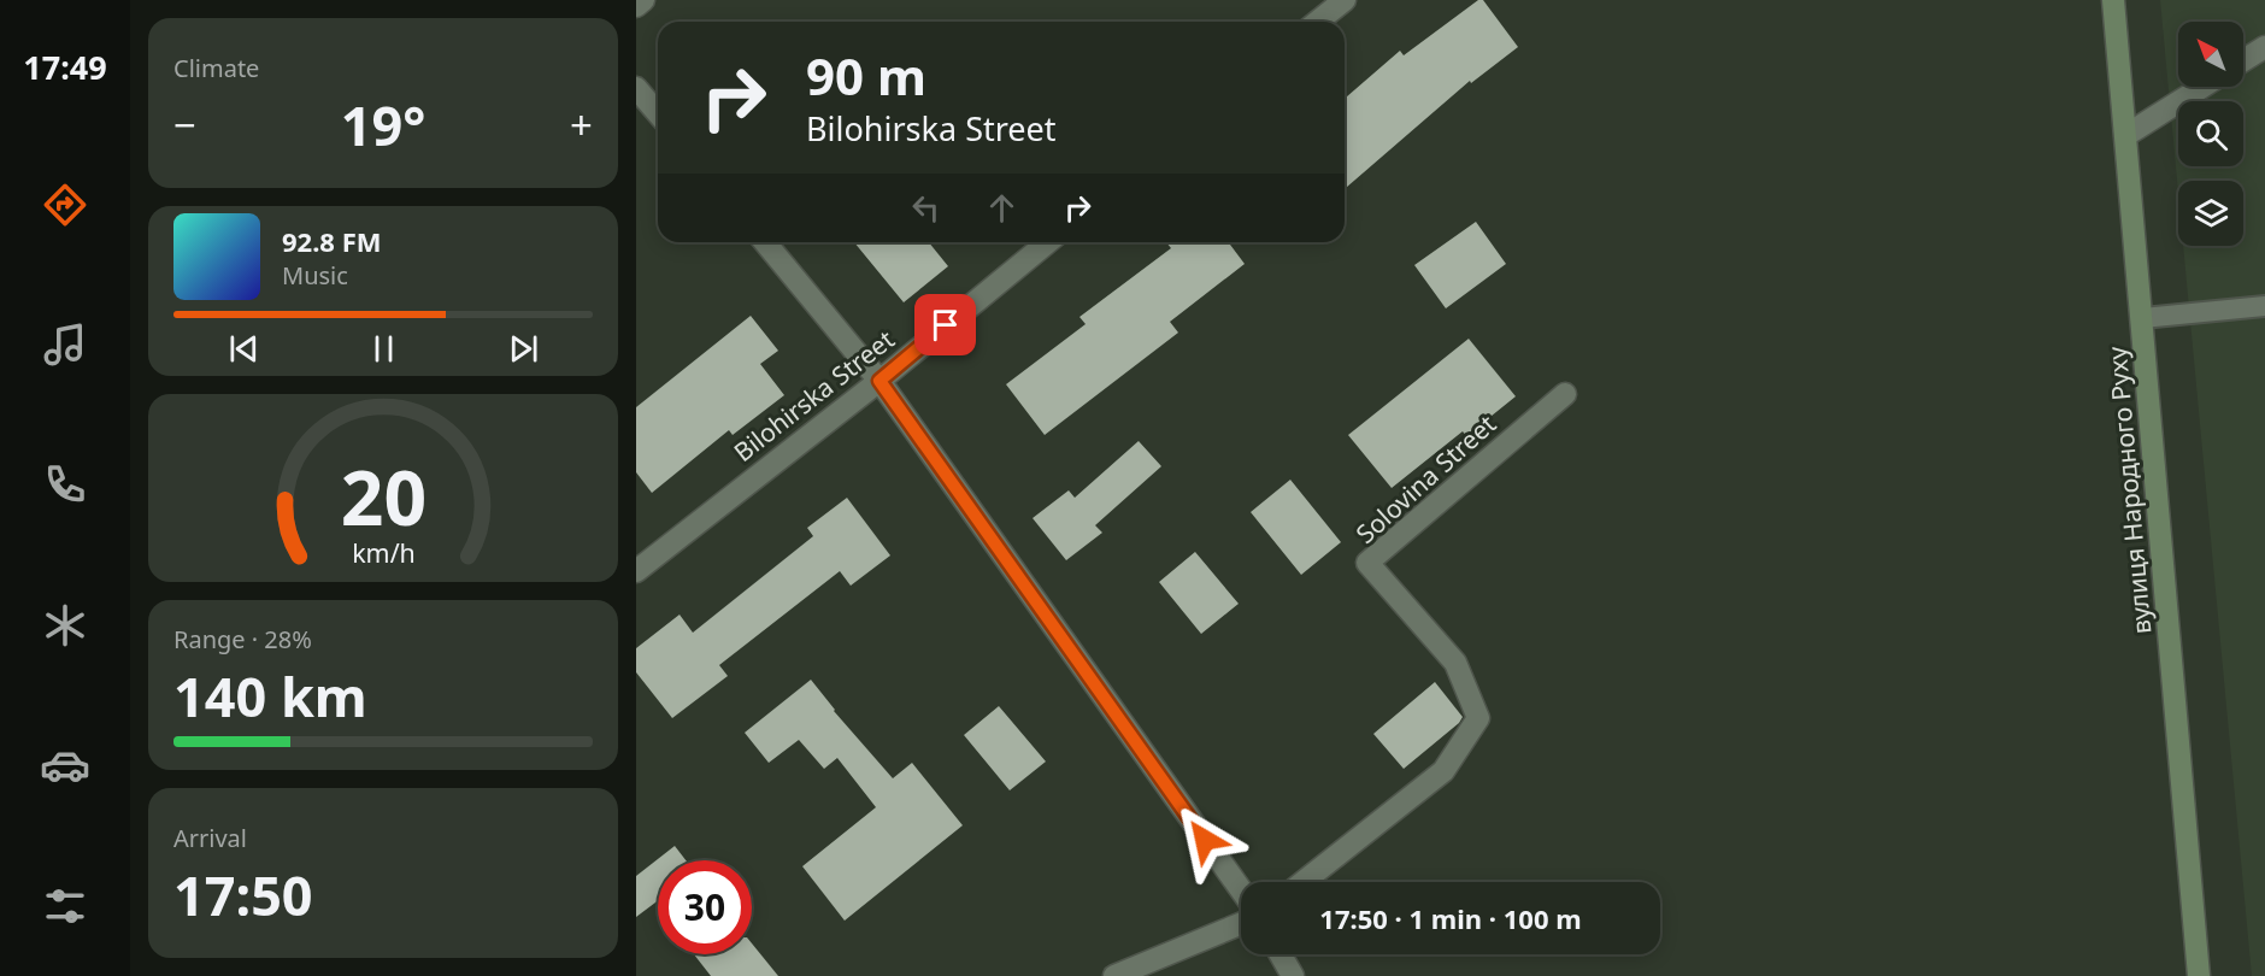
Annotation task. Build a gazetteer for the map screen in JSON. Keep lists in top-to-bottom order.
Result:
{
  "streets": {
    "main road": ["вулиця Народного Руху"],
    "street": ["Bilohirska Street", "Solovina Street"]
  },
  "north": "top left",
  "page": {
    "tabs": "17:49",
    "tile": [
      "Climate",
      ["Range · 28%", "140 km"],
      ["Arrival", "17:50"]
    ],
    "turn": ["90 m", "Bilohirska Street"],
    "heat": ["−", "19°", "+"],
    "song": ["92.8 FM", "Music"],
    "limit": "30",
    "trip": "17:50 · 1 min · 100 m",
    "gauge": ["20", "km/h"]
  }
}
